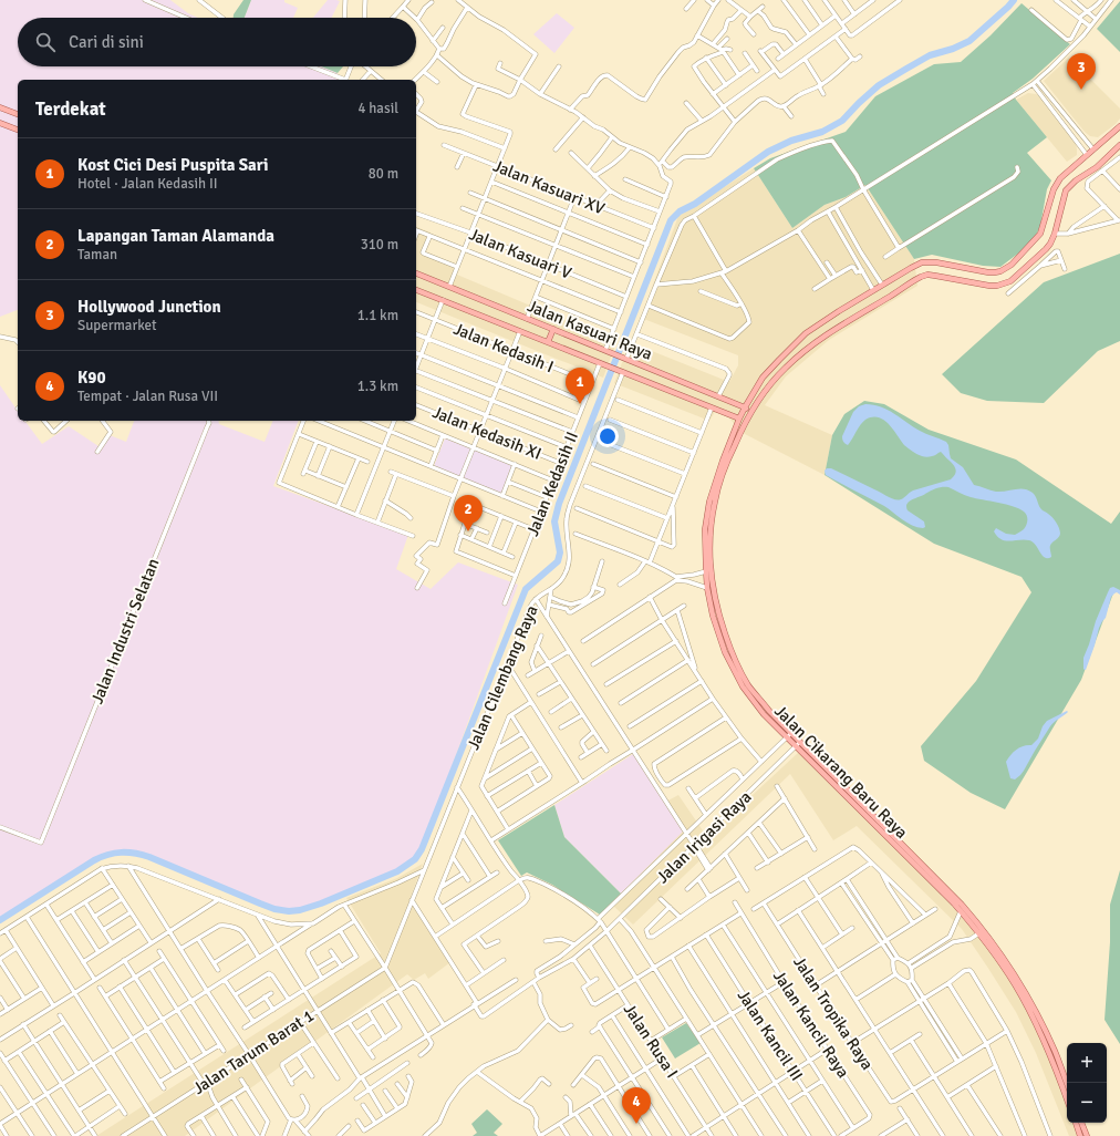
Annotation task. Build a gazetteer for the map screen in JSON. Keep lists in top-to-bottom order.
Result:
{
  "streets": {
    "main road": ["Jalan Kasuari Raya", "Jalan Cikarang Baru Raya"],
    "street": [
      "Jalan Kasuari XV",
      "Jalan Kasuari V",
      "Jalan Kedasih I",
      "Jalan Kedasih XI",
      "Jalan Kedasih II",
      "Jalan Industri Selatan",
      "Jalan Cilembang Raya",
      "Jalan Irigasi Raya",
      "Jalan Tropika Raya",
      "Jalan Kancil Raya",
      "Jalan Kancil III",
      "Jalan Rusa I",
      "Jalan Tarum Barat 1"
    ]
  },
  "crossings": [
    ["Jalan Kasuari Raya", "Jalan Cikarang Baru Raya"],
    ["Jalan Kedasih I", "Jalan Kedasih II"],
    ["Jalan Kedasih XI", "Jalan Kedasih II"],
    ["Jalan Cilembang Raya", "Jalan Tarum Barat 1"],
    ["Jalan Cikarang Baru Raya", "Jalan Irigasi Raya"],
    ["Jalan Irigasi Raya", "Jalan Rusa I"]
  ],
  "page": {
    "search": "Cari di sini",
    "pins": [
      "3",
      "1",
      "2",
      "4"
    ],
    "heading": ["Terdekat", "4 hasil"],
    "list": [
      {
        "mark": "1",
        "name": "Kost Cici Desi Puspita Sari",
        "note": "Hotel · Jalan Kedasih II",
        "value": "80 m"
      },
      {
        "mark": "2",
        "name": "Lapangan Taman Alamanda",
        "note": "Taman",
        "value": "310 m"
      },
      {
        "mark": "3",
        "name": "Hollywood Junction",
        "note": "Supermarket",
        "value": "1.1 km"
      },
      {
        "mark": "4",
        "name": "K90",
        "note": "Tempat · Jalan Rusa VII",
        "value": "1.3 km"
      }
    ],
    "map_buttons": ["+", "−"]
  }
}
